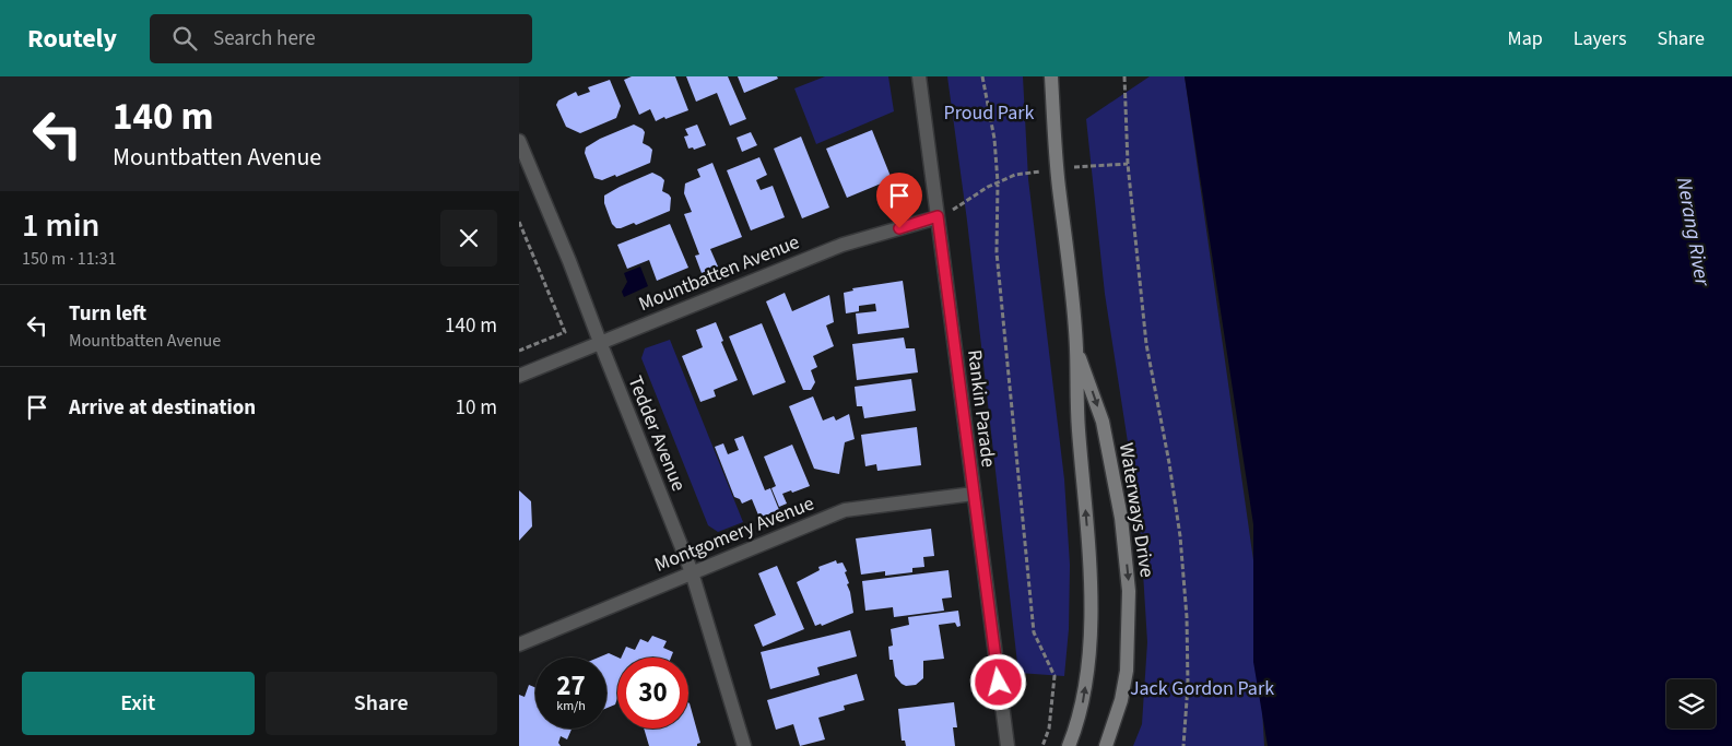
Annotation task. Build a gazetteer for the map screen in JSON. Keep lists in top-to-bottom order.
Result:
{
  "streets": {
    "street": [
      "Mountbatten Avenue",
      "Rankin Parade",
      "Tedder Avenue",
      "Waterways Drive",
      "Montgomery Avenue"
    ]
  },
  "crossings": [
    ["Mountbatten Avenue", "Rankin Parade"],
    ["Mountbatten Avenue", "Tedder Avenue"],
    ["Rankin Parade", "Montgomery Avenue"],
    ["Tedder Avenue", "Montgomery Avenue"]
  ],
  "water": ["Nerang River"],
  "parks": ["Proud Park", "Jack Gordon Park"],
  "page": {
    "header": "Routely",
    "search": "Search here",
    "nav": ["Map", "Layers", "Share"],
    "turn": ["140 m", "Mountbatten Avenue"],
    "heading": ["1 min", "150 m · 11:31"],
    "list": [
      {
        "name": "Turn left",
        "note": "Mountbatten Avenue",
        "value": "140 m"
      },
      {
        "name": "Arrive at destination",
        "value": "10 m"
      }
    ],
    "speed": "27 km/h",
    "limit": "30",
    "buttons": ["Exit", "Share"]
  }
}
